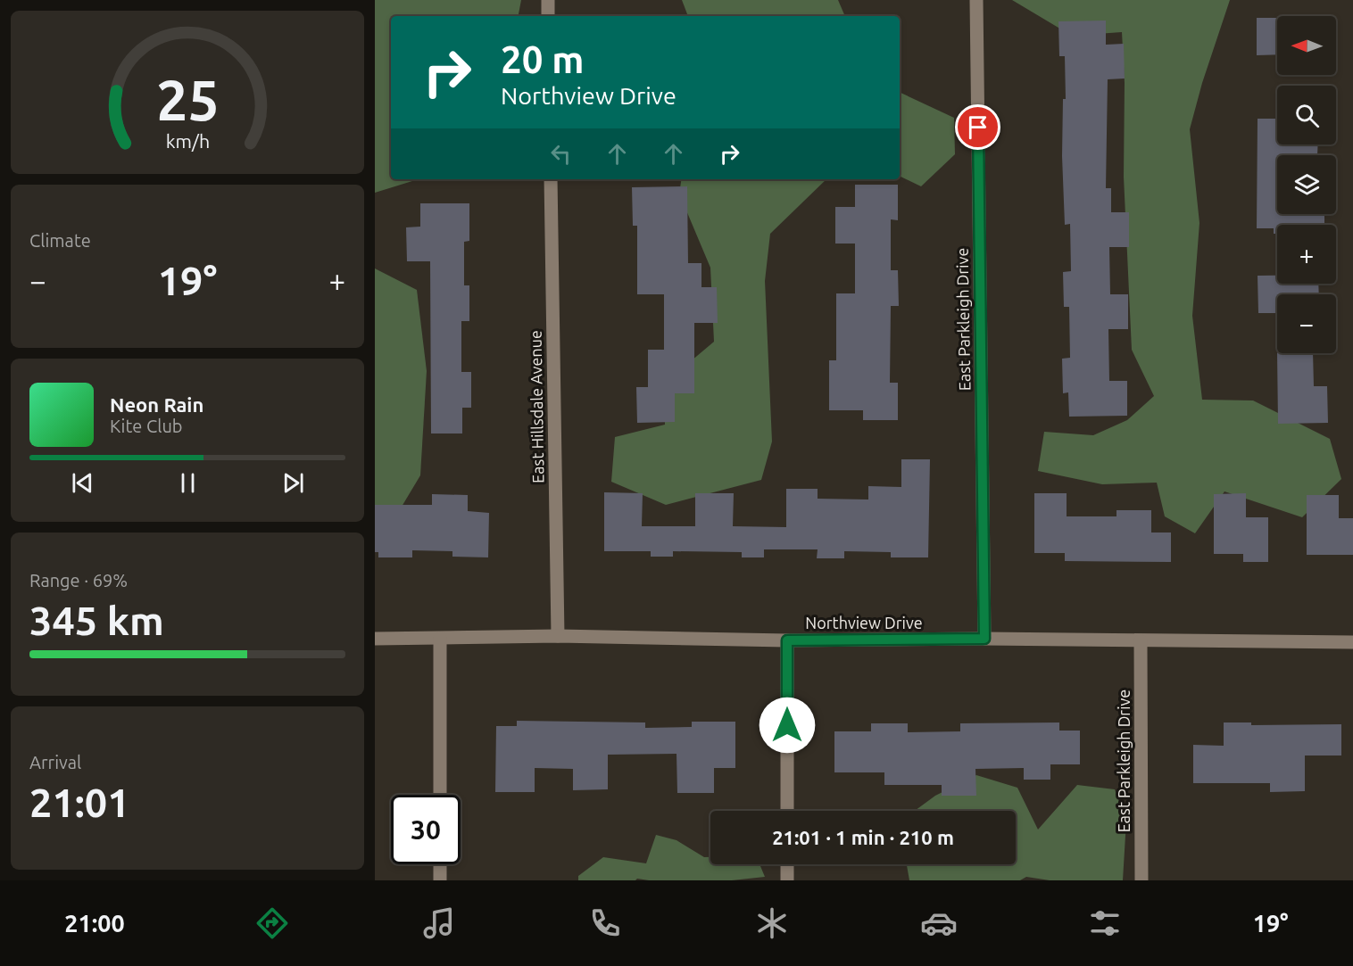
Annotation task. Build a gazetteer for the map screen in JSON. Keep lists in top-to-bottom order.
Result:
{
  "streets": {
    "street": ["East Parkleigh Drive", "East Hillsdale Avenue", "Northview Drive"]
  },
  "crossings": [
    ["East Parkleigh Drive", "Northview Drive"],
    ["East Hillsdale Avenue", "Northview Drive"]
  ],
  "north": "left",
  "page": {
    "map_buttons": ["+", "−"],
    "turn": ["20 m", "Northview Drive"],
    "tile": [
      "Climate",
      ["Range · 69%", "345 km"],
      ["Arrival", "21:01"]
    ],
    "heat": ["−", "19°", "+"],
    "song": ["Neon Rain", "Kite Club"],
    "limit": "30",
    "trip": "21:01 · 1 min · 210 m",
    "tabs": ["21:00", "19°"],
    "gauge": ["25", "km/h"]
  }
}
